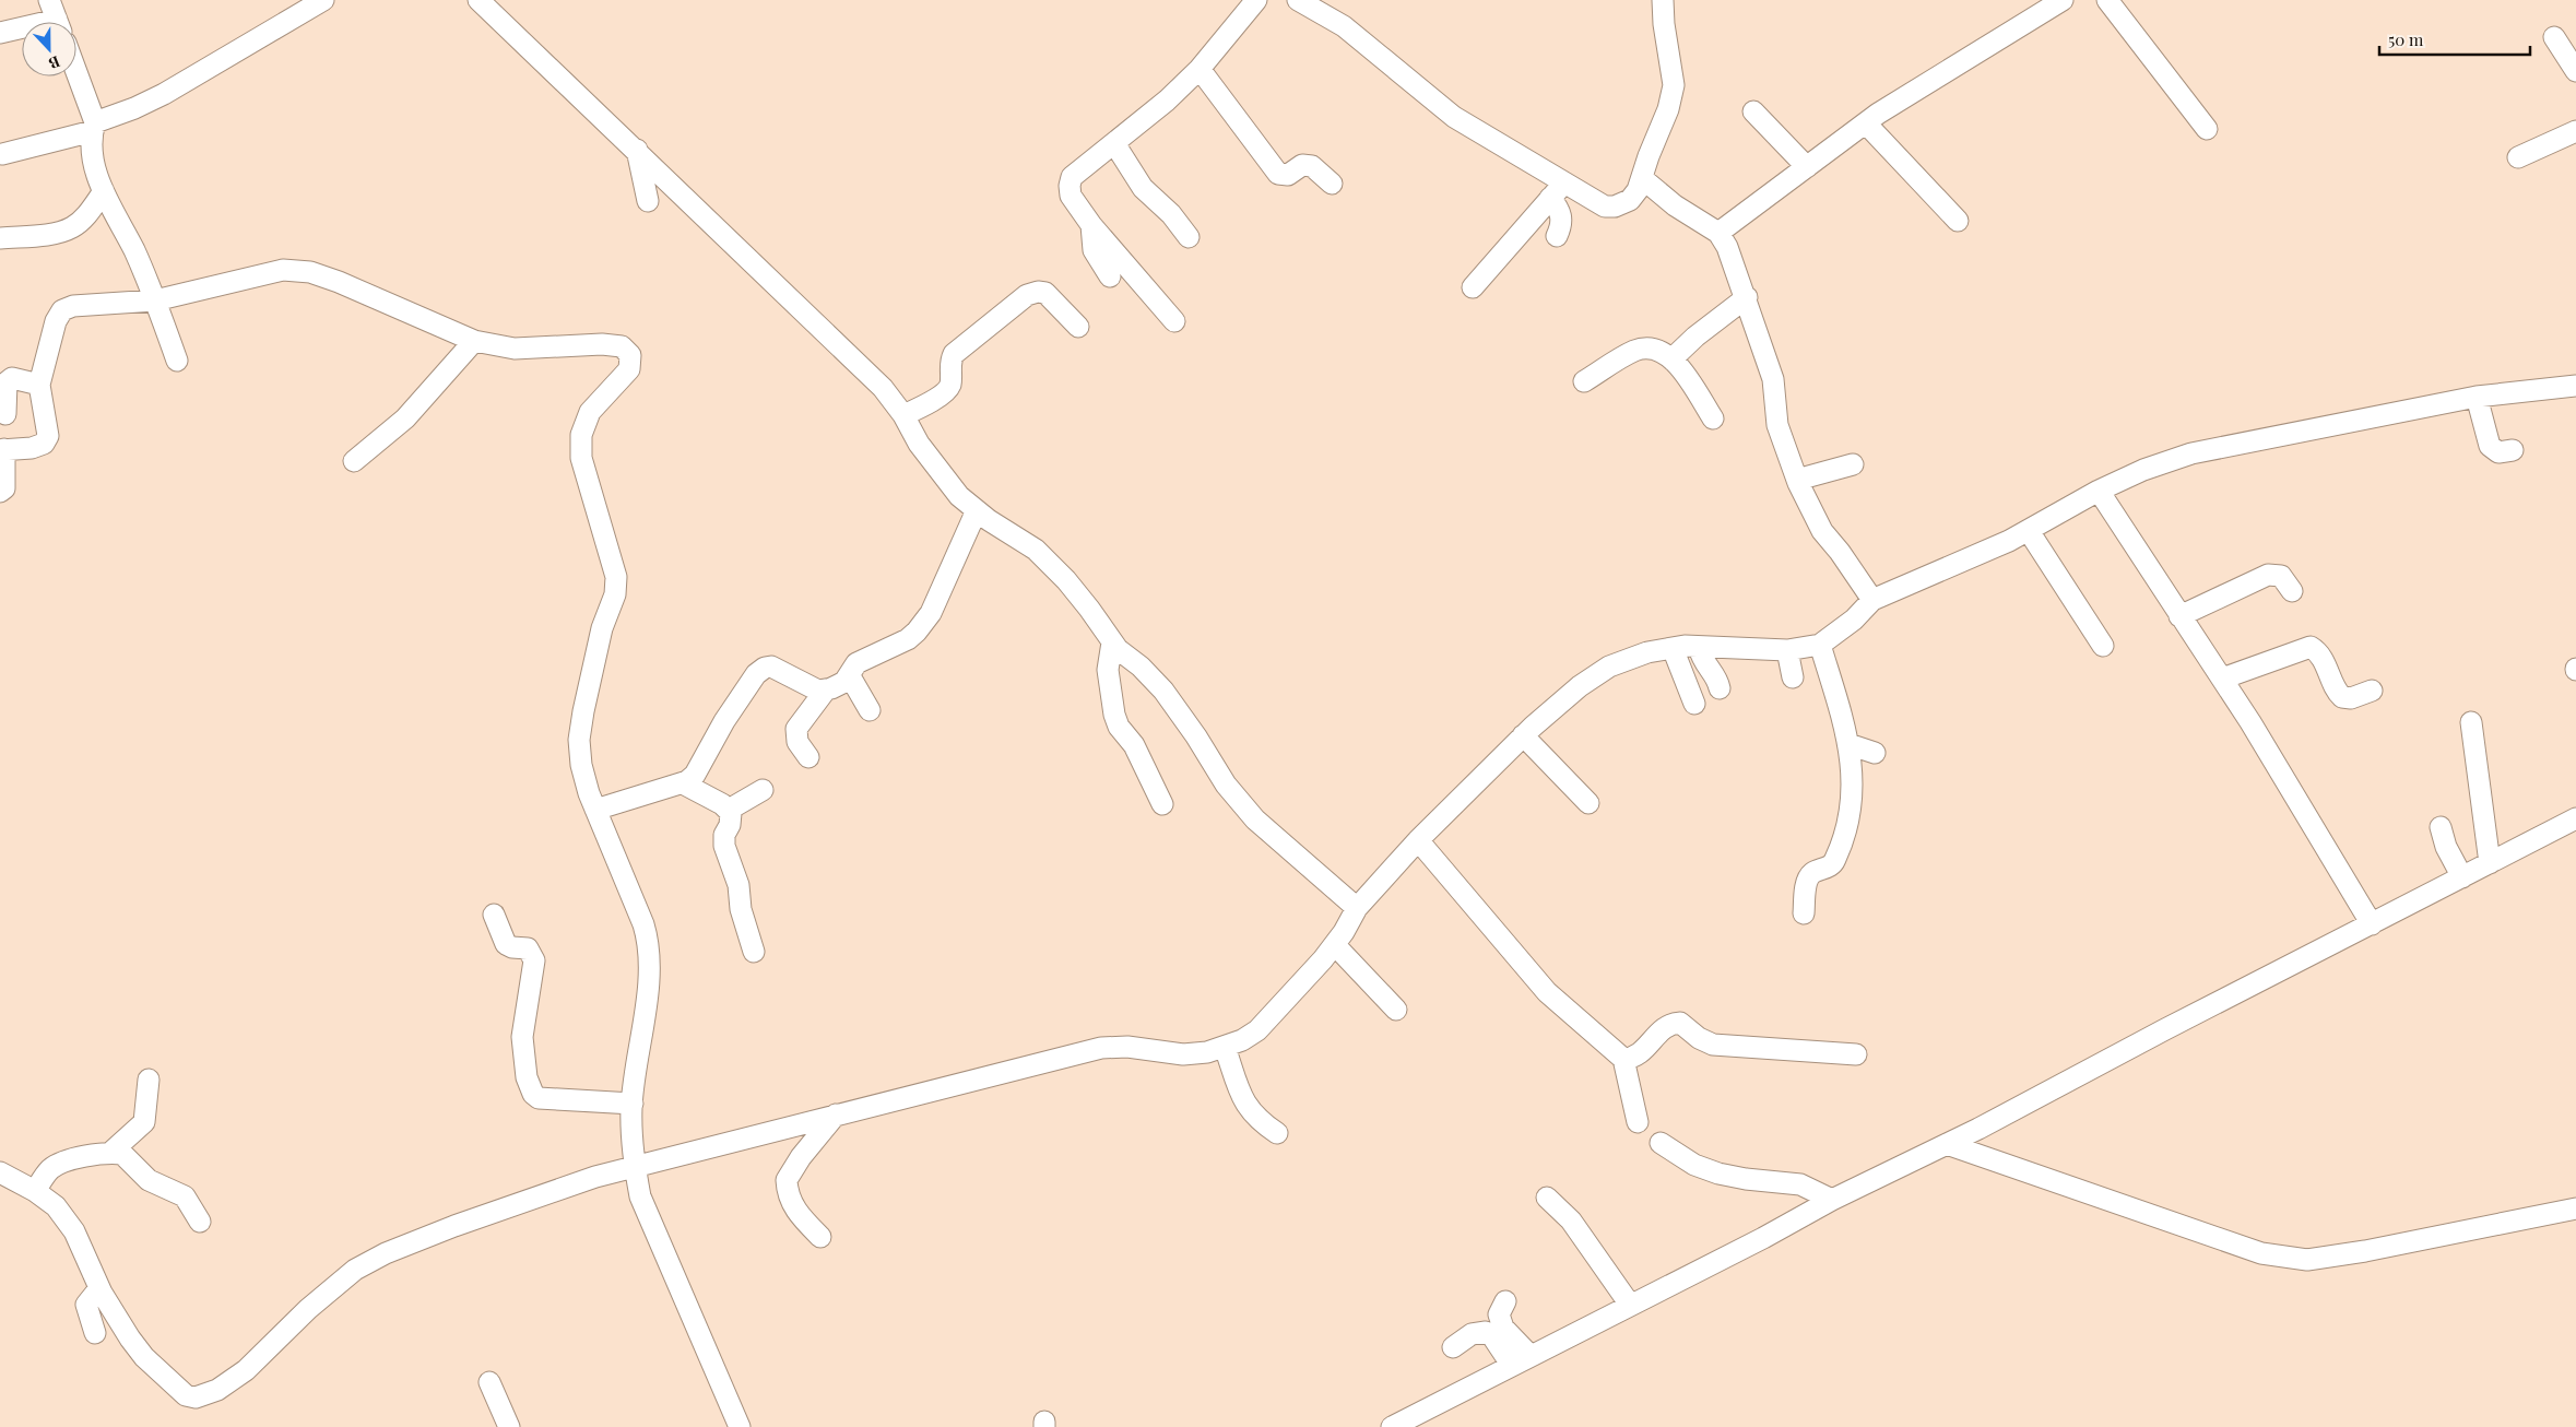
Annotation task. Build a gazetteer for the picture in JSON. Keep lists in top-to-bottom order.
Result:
{
  "scale_bar": "50 m",
  "north": "bottom"
}
